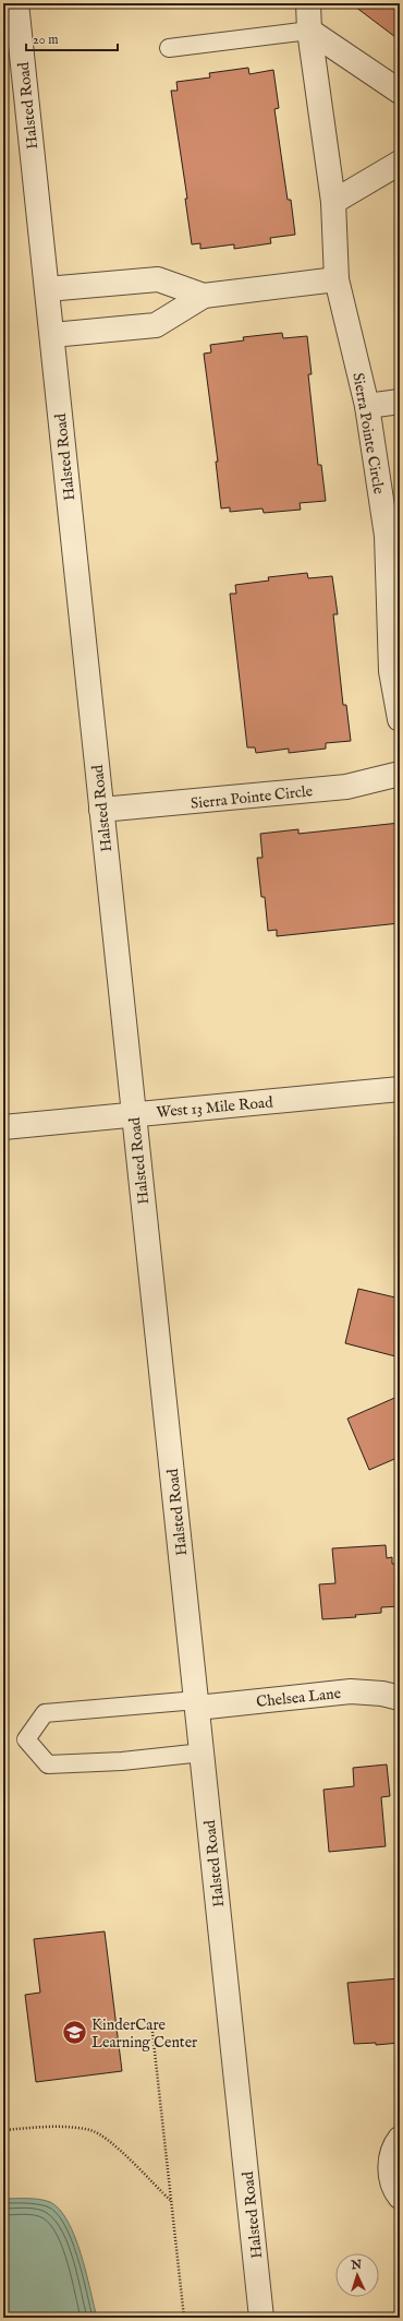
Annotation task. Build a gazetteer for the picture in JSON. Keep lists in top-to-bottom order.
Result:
{
  "streets": {
    "street": [
      "Halsted Road",
      "Sierra Pointe Circle",
      "West 13 Mile Road",
      "Chelsea Lane"
    ]
  },
  "crossings": [
    ["Halsted Road", "Sierra Pointe Circle"],
    ["Halsted Road", "West 13 Mile Road"],
    ["Halsted Road", "Chelsea Lane"]
  ],
  "places": {
    "school or university": ["KinderCare Learning Center"]
  },
  "scale_bar": "20 m",
  "north": "top"
}
